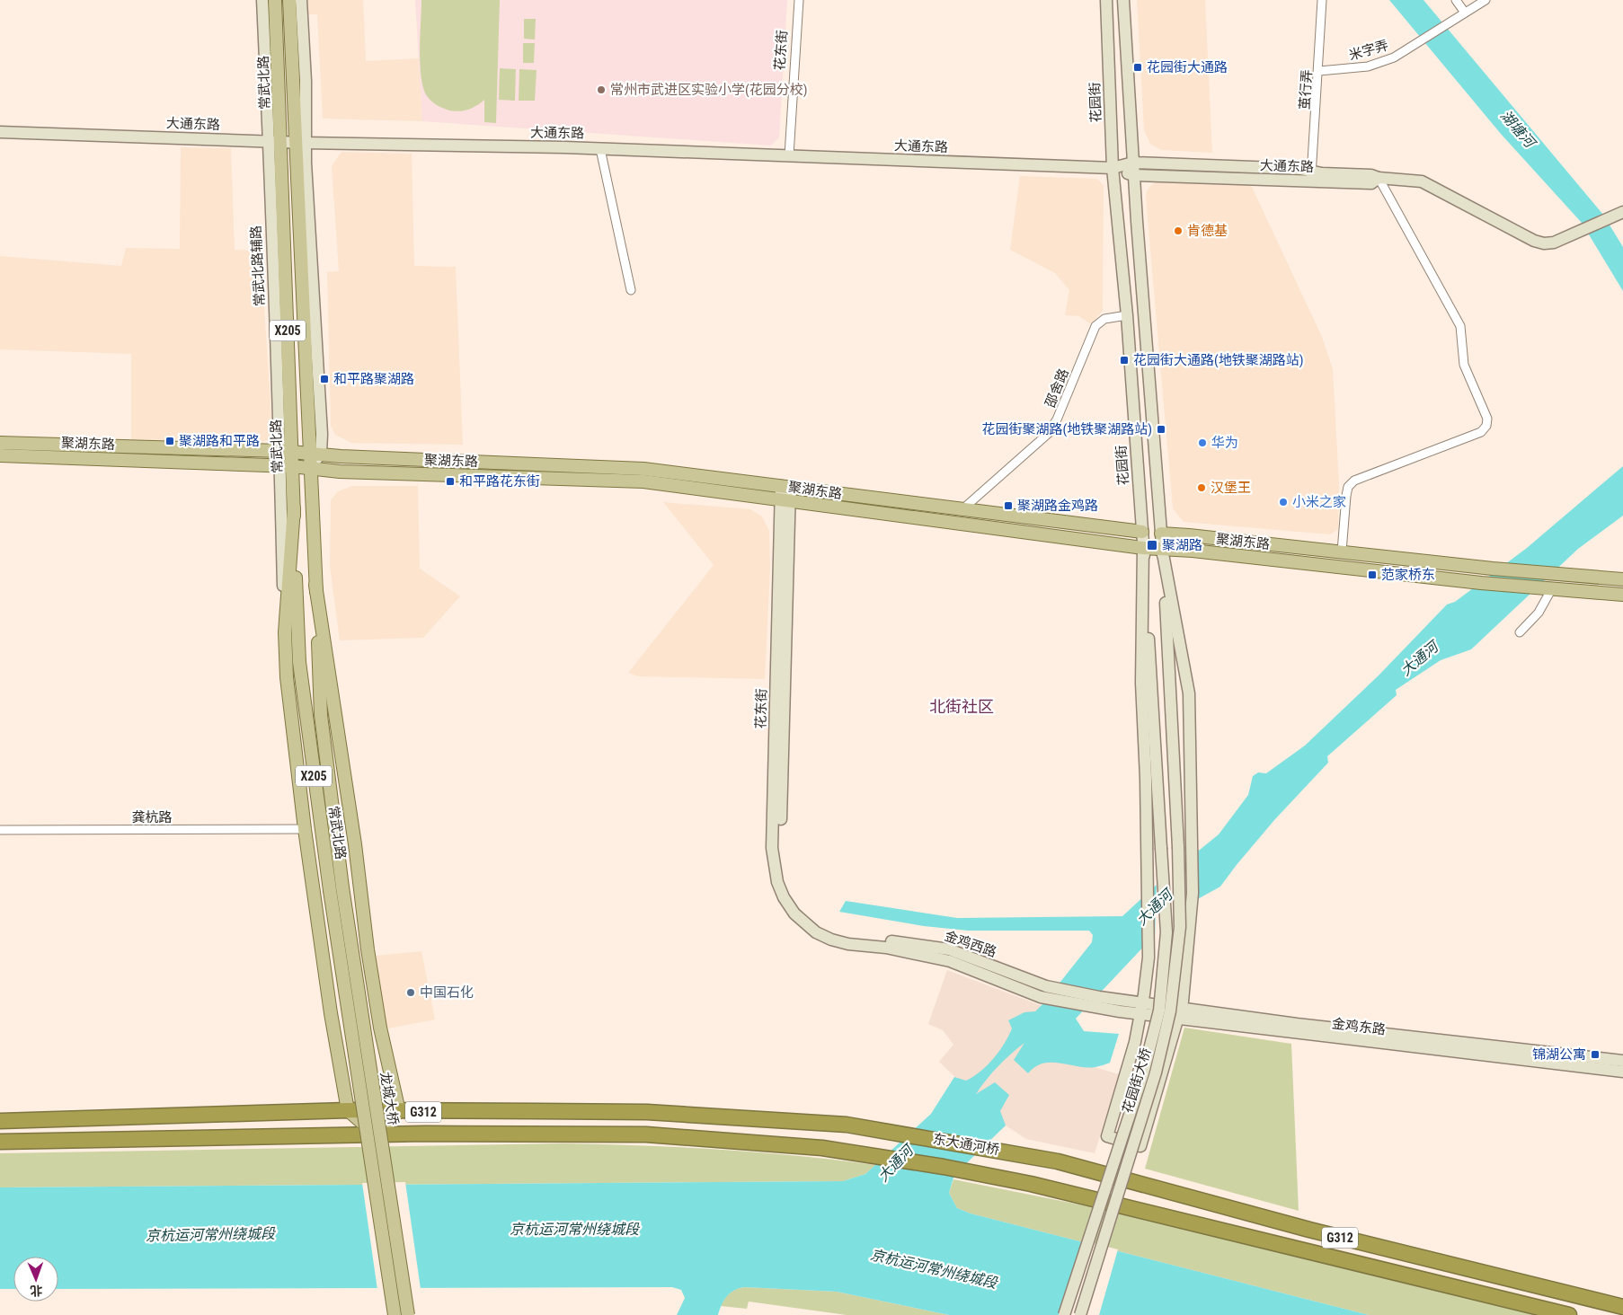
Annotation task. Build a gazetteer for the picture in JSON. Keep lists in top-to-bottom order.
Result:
{
  "streets": {
    "highway": ["G312", "东大通河桥"],
    "main road": [
      "常武北路",
      "X205",
      "聚湖东路",
      "龙城大桥"
    ],
    "street": [
      "花东街",
      "米字弄",
      "茧行弄",
      "花园街",
      "大通东路",
      "邵舍路",
      "龚杭路",
      "金鸡西路",
      "金鸡东路",
      "花园街大桥"
    ]
  },
  "crossings": [
    ["花东街", "大通东路"],
    ["花东街", "聚湖东路"],
    ["花东街", "金鸡西路"],
    ["米字弄", "茧行弄"],
    ["常武北路", "大通东路"],
    ["常武北路", "聚湖东路"],
    ["常武北路", "龙城大桥"],
    ["茧行弄", "大通东路"],
    ["花园街", "大通东路"],
    ["花园街", "邵舍路"],
    ["花园街", "聚湖东路"],
    ["花园街", "花园街大桥"],
    ["邵舍路", "聚湖东路"],
    ["聚湖东路", "花园街大桥"],
    ["金鸡西路", "金鸡东路"],
    ["G312", "东大通河桥"]
  ],
  "districts": ["北街社区"],
  "water": ["湖塘河", "大通河", "京杭运河常州绕城段"],
  "places": {
    "transit": [
      "花园街大通路",
      "花园街大通路(地铁聚湖路站)",
      "和平路聚湖路",
      "花园街聚湖路(地铁聚湖路站)",
      "聚湖路和平路",
      "和平路花东街",
      "聚湖路金鸡路",
      "聚湖路",
      "范家桥东",
      "锦湖公寓"
    ],
    "other": [
      "常州市武进区实验小学(花园分校)",
      "肯德基",
      "华为",
      "汉堡王",
      "小米之家",
      "中国石化"
    ]
  },
  "north": "bottom"
}
